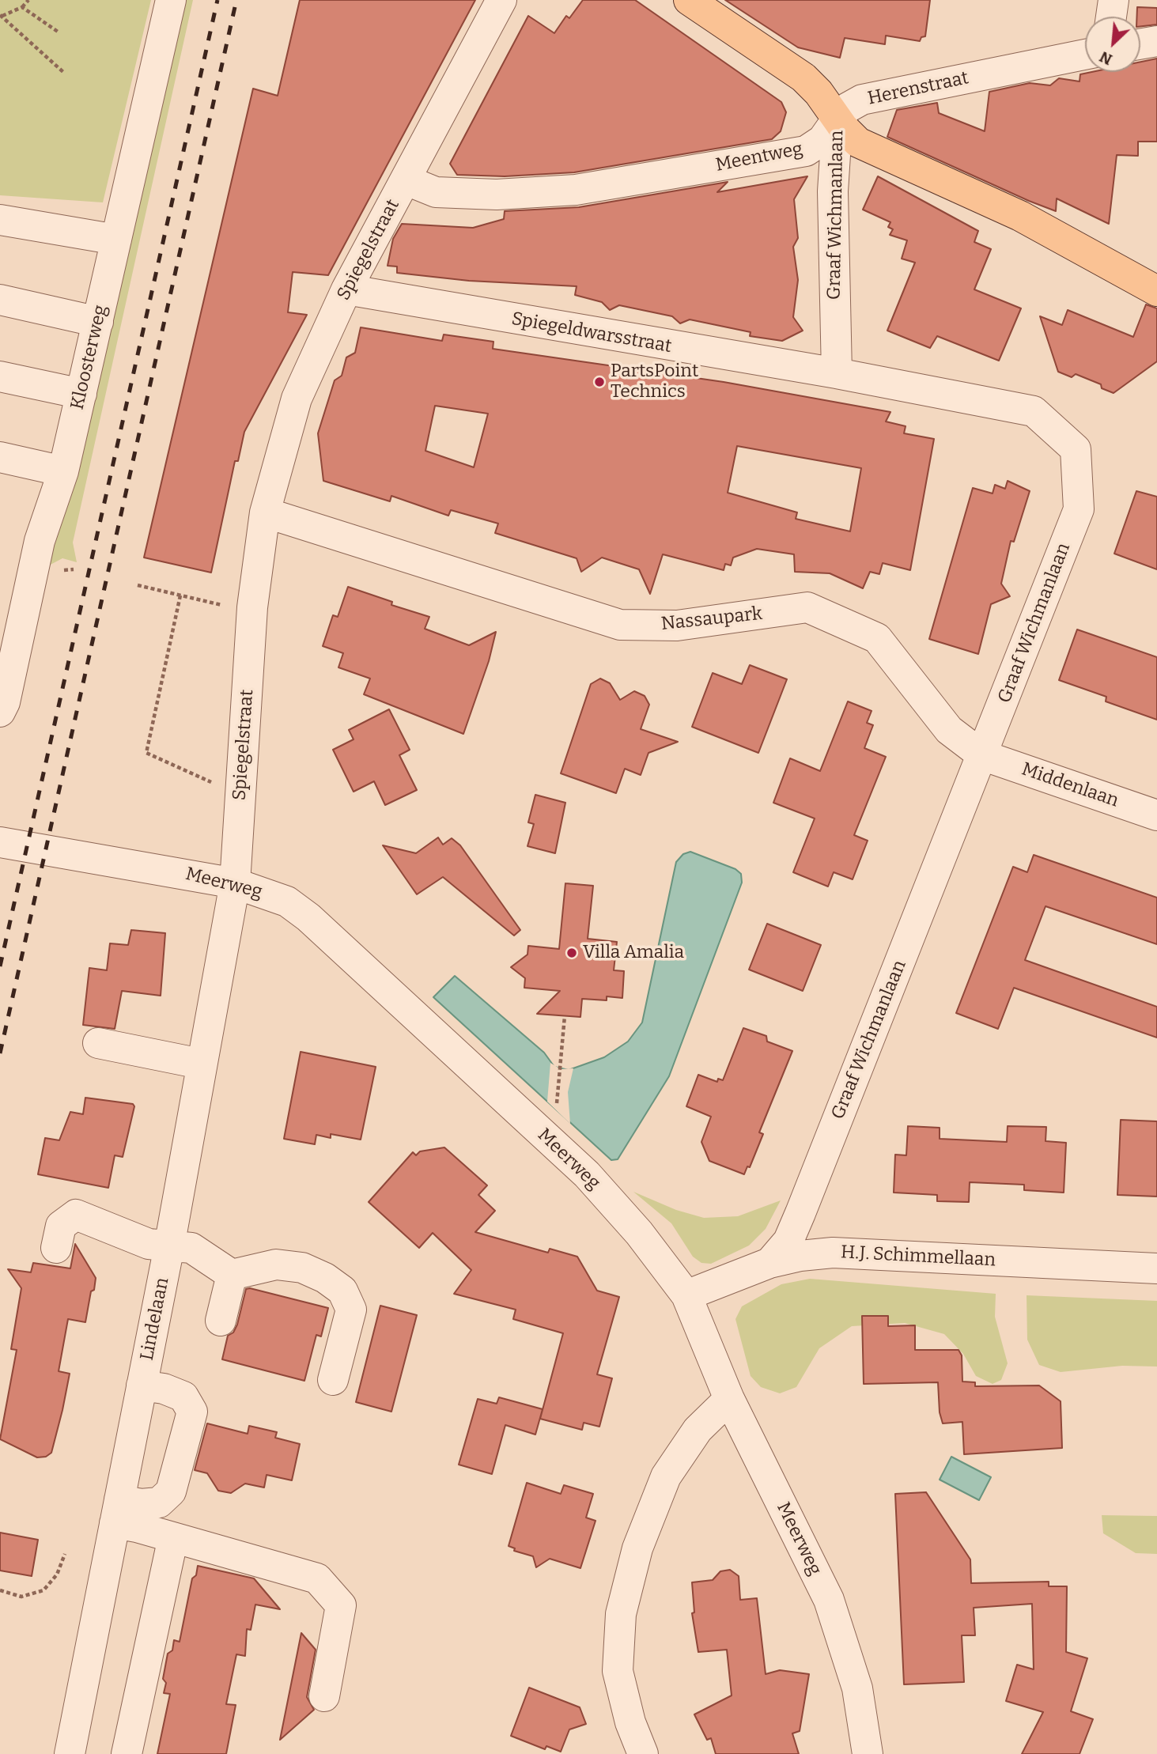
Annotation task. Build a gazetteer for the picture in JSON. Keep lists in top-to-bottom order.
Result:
{
  "streets": {
    "street": [
      "Herenstraat",
      "Meentweg",
      "Graaf Wichmanlaan",
      "Spiegelstraat",
      "Spiegeldwarsstraat",
      "Kloosterweg",
      "Nassaupark",
      "Middenlaan",
      "Meerweg",
      "H.J. Schimmellaan",
      "Lindelaan"
    ]
  },
  "crossings": [
    ["Herenstraat", "Meentweg"],
    ["Herenstraat", "Graaf Wichmanlaan"],
    ["Meentweg", "Graaf Wichmanlaan"],
    ["Meentweg", "Spiegelstraat"],
    ["Graaf Wichmanlaan", "Spiegeldwarsstraat"],
    ["Graaf Wichmanlaan", "Nassaupark"],
    ["Graaf Wichmanlaan", "Middenlaan"],
    ["Graaf Wichmanlaan", "H.J. Schimmellaan"],
    ["Spiegelstraat", "Spiegeldwarsstraat"],
    ["Spiegelstraat", "Nassaupark"],
    ["Spiegelstraat", "Meerweg"],
    ["Spiegelstraat", "Lindelaan"],
    ["Nassaupark", "Middenlaan"],
    ["Meerweg", "H.J. Schimmellaan"],
    ["Meerweg", "Lindelaan"]
  ],
  "places": ["PartsPoint Technics", "Villa Amalia"],
  "north": "bottom left"
}
